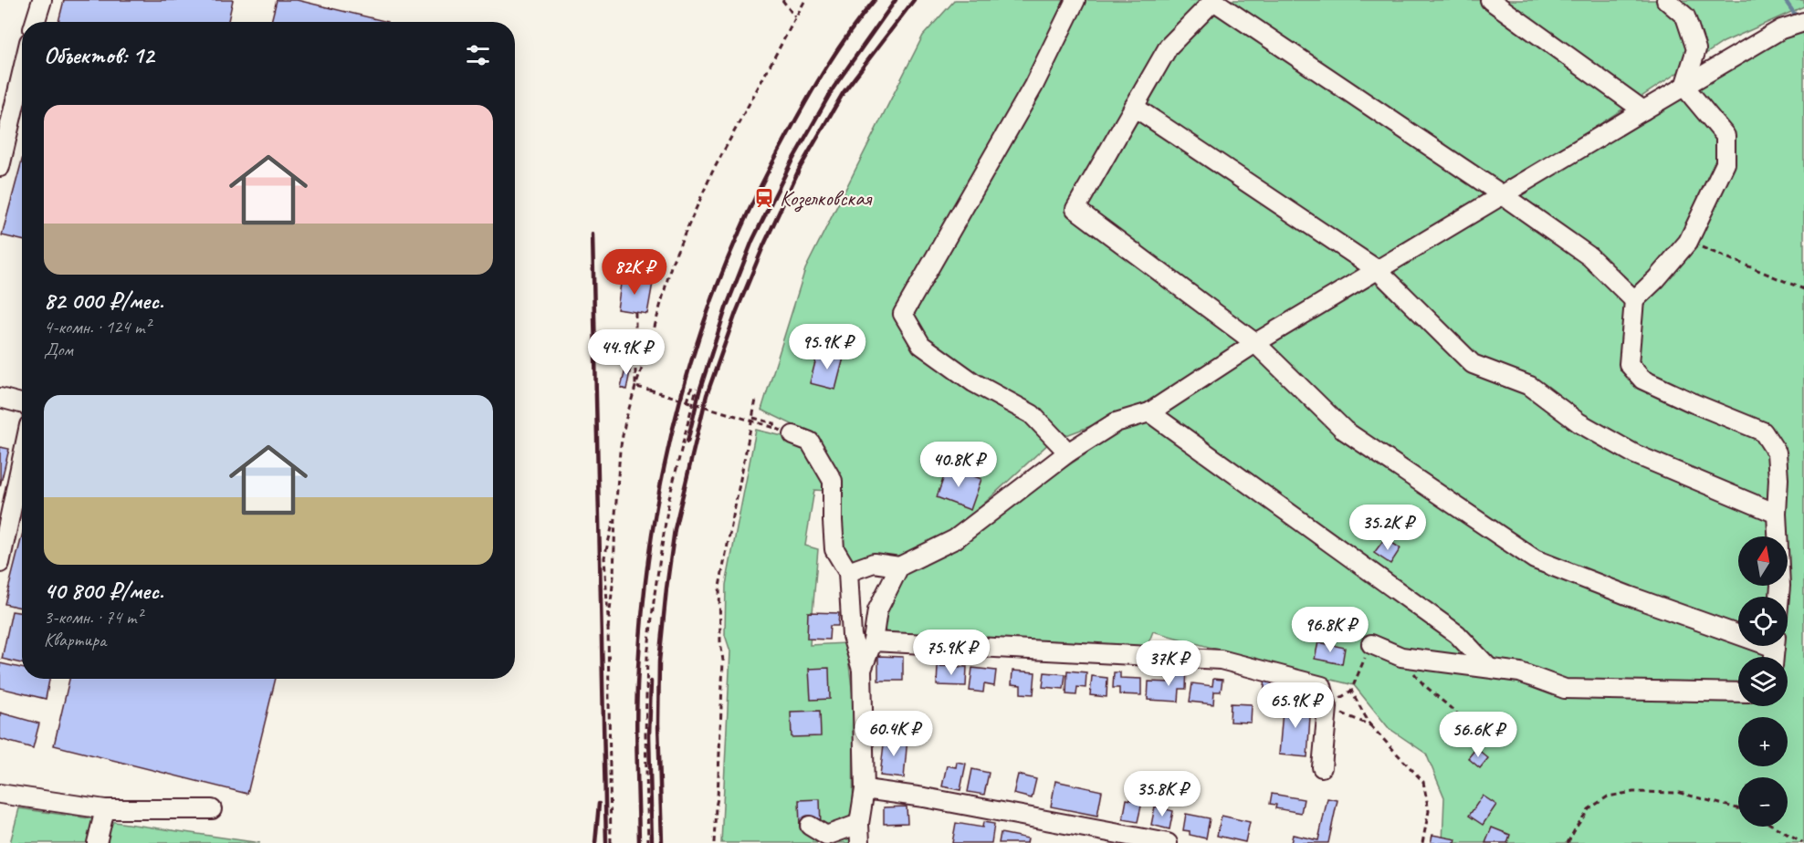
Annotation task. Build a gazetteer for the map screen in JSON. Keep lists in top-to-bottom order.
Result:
{
  "places": {
    "station": ["Козелковская"]
  },
  "north": "top",
  "page": {
    "heading": "Объектов: 12",
    "list": [
      {
        "name": "82 000 ₽/мес.",
        "note": "4-комн. · 124 m² · Дом"
      },
      {
        "name": "40 800 ₽/мес.",
        "note": "3-комн. · 74 m² · Квартира"
      }
    ],
    "price": [
      "82K ₽",
      "95.9K ₽",
      "44.9K ₽",
      "40.8K ₽",
      "35.2K ₽",
      "96.8K ₽",
      "75.9K ₽",
      "37K ₽",
      "65.9K ₽",
      "60.4K ₽",
      "56.6K ₽",
      "35.8K ₽"
    ],
    "map_buttons": ["+", "−"]
  }
}
